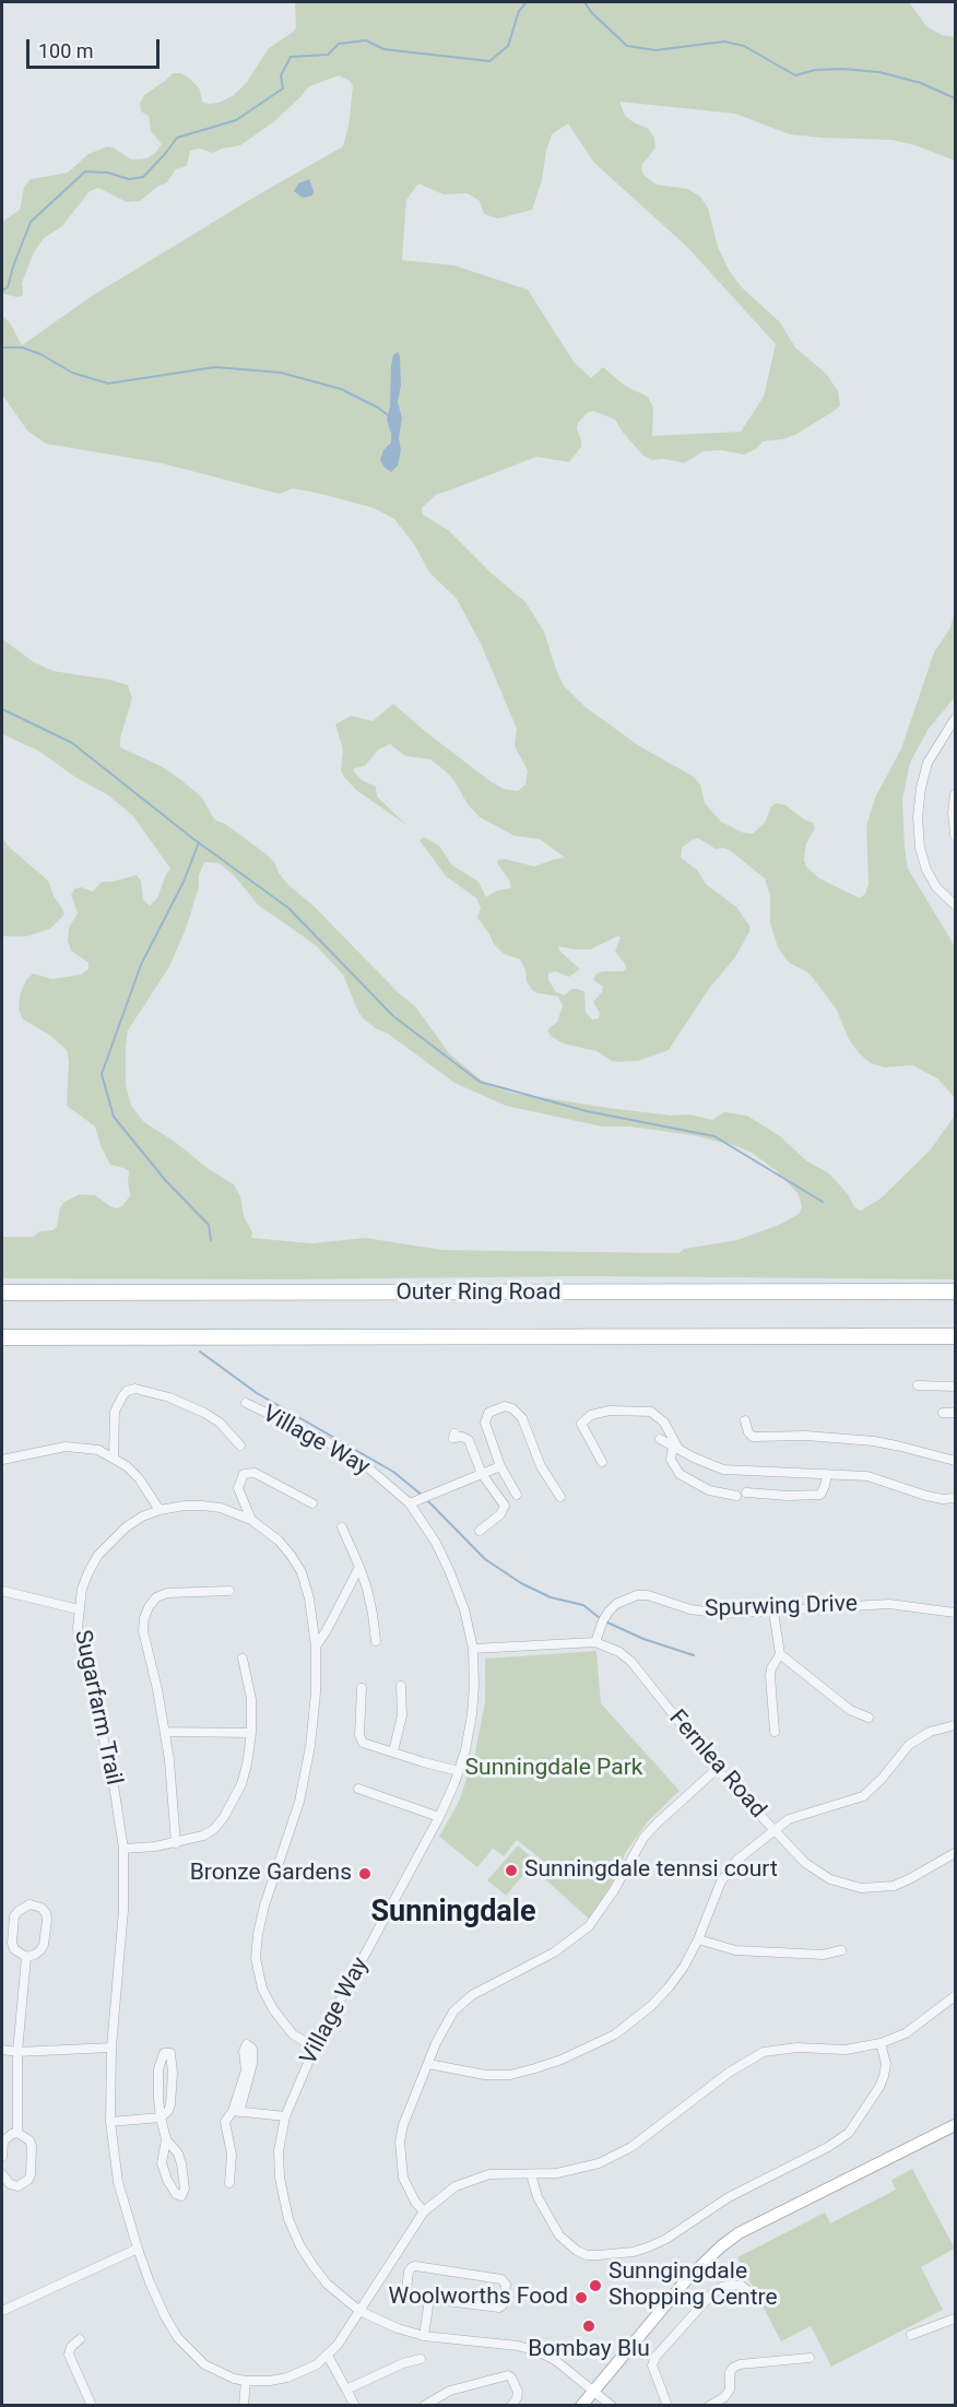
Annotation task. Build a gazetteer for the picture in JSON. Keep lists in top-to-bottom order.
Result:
{
  "streets": {
    "highway": ["Outer Ring Road"],
    "street": [
      "Village Way",
      "Spurwing Drive",
      "Sugarfarm Trail",
      "Fernlea Road"
    ]
  },
  "crossings": [
    ["Village Way", "Sugarfarm Trail"],
    ["Village Way", "Fernlea Road"],
    ["Spurwing Drive", "Fernlea Road"]
  ],
  "districts": ["Sunningdale"],
  "parks": ["Sunningdale Park"],
  "places": [
    "Sunningdale tennsi court",
    "Bronze Gardens",
    "Sunngingdale Shopping Centre",
    "Woolworths Food",
    "Bombay Blu"
  ],
  "scale_bar": "100 m"
}
